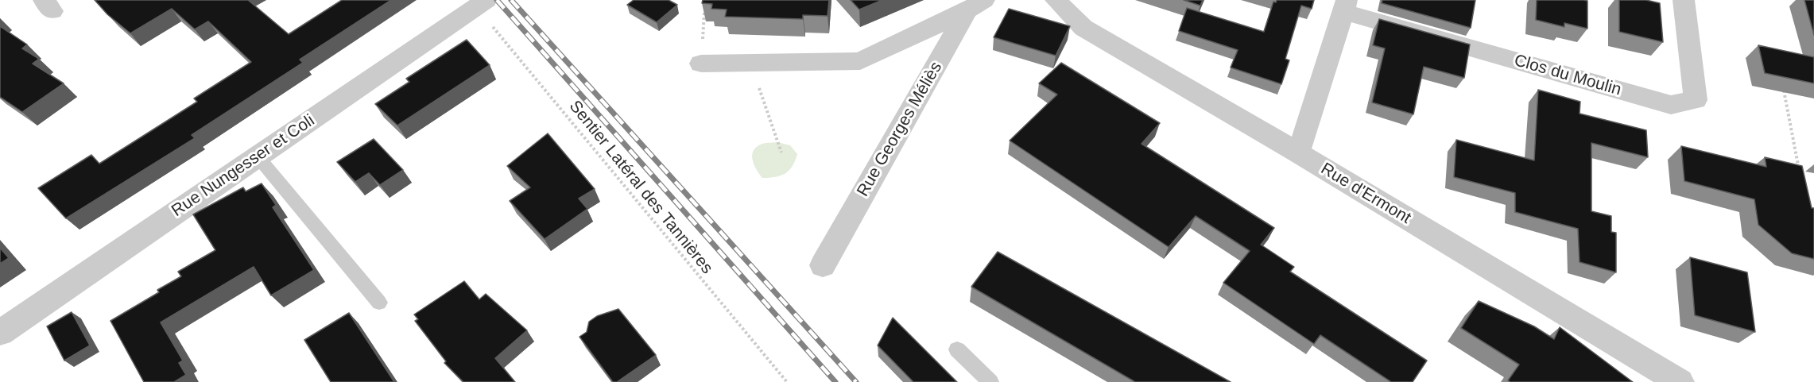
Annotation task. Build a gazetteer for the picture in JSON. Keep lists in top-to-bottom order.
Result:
{
  "streets": {
    "street": [
      "Clos du Moulin",
      "Rue Georges Méliès",
      "Rue Nungesser et Coli",
      "Rue d'Ermont"
    ],
    "path": ["Sentier Latéral des Tannières"]
  },
  "crossings": [
    ["Rue Nungesser et Coli", "Sentier Latéral des Tannières"]
  ]
}
